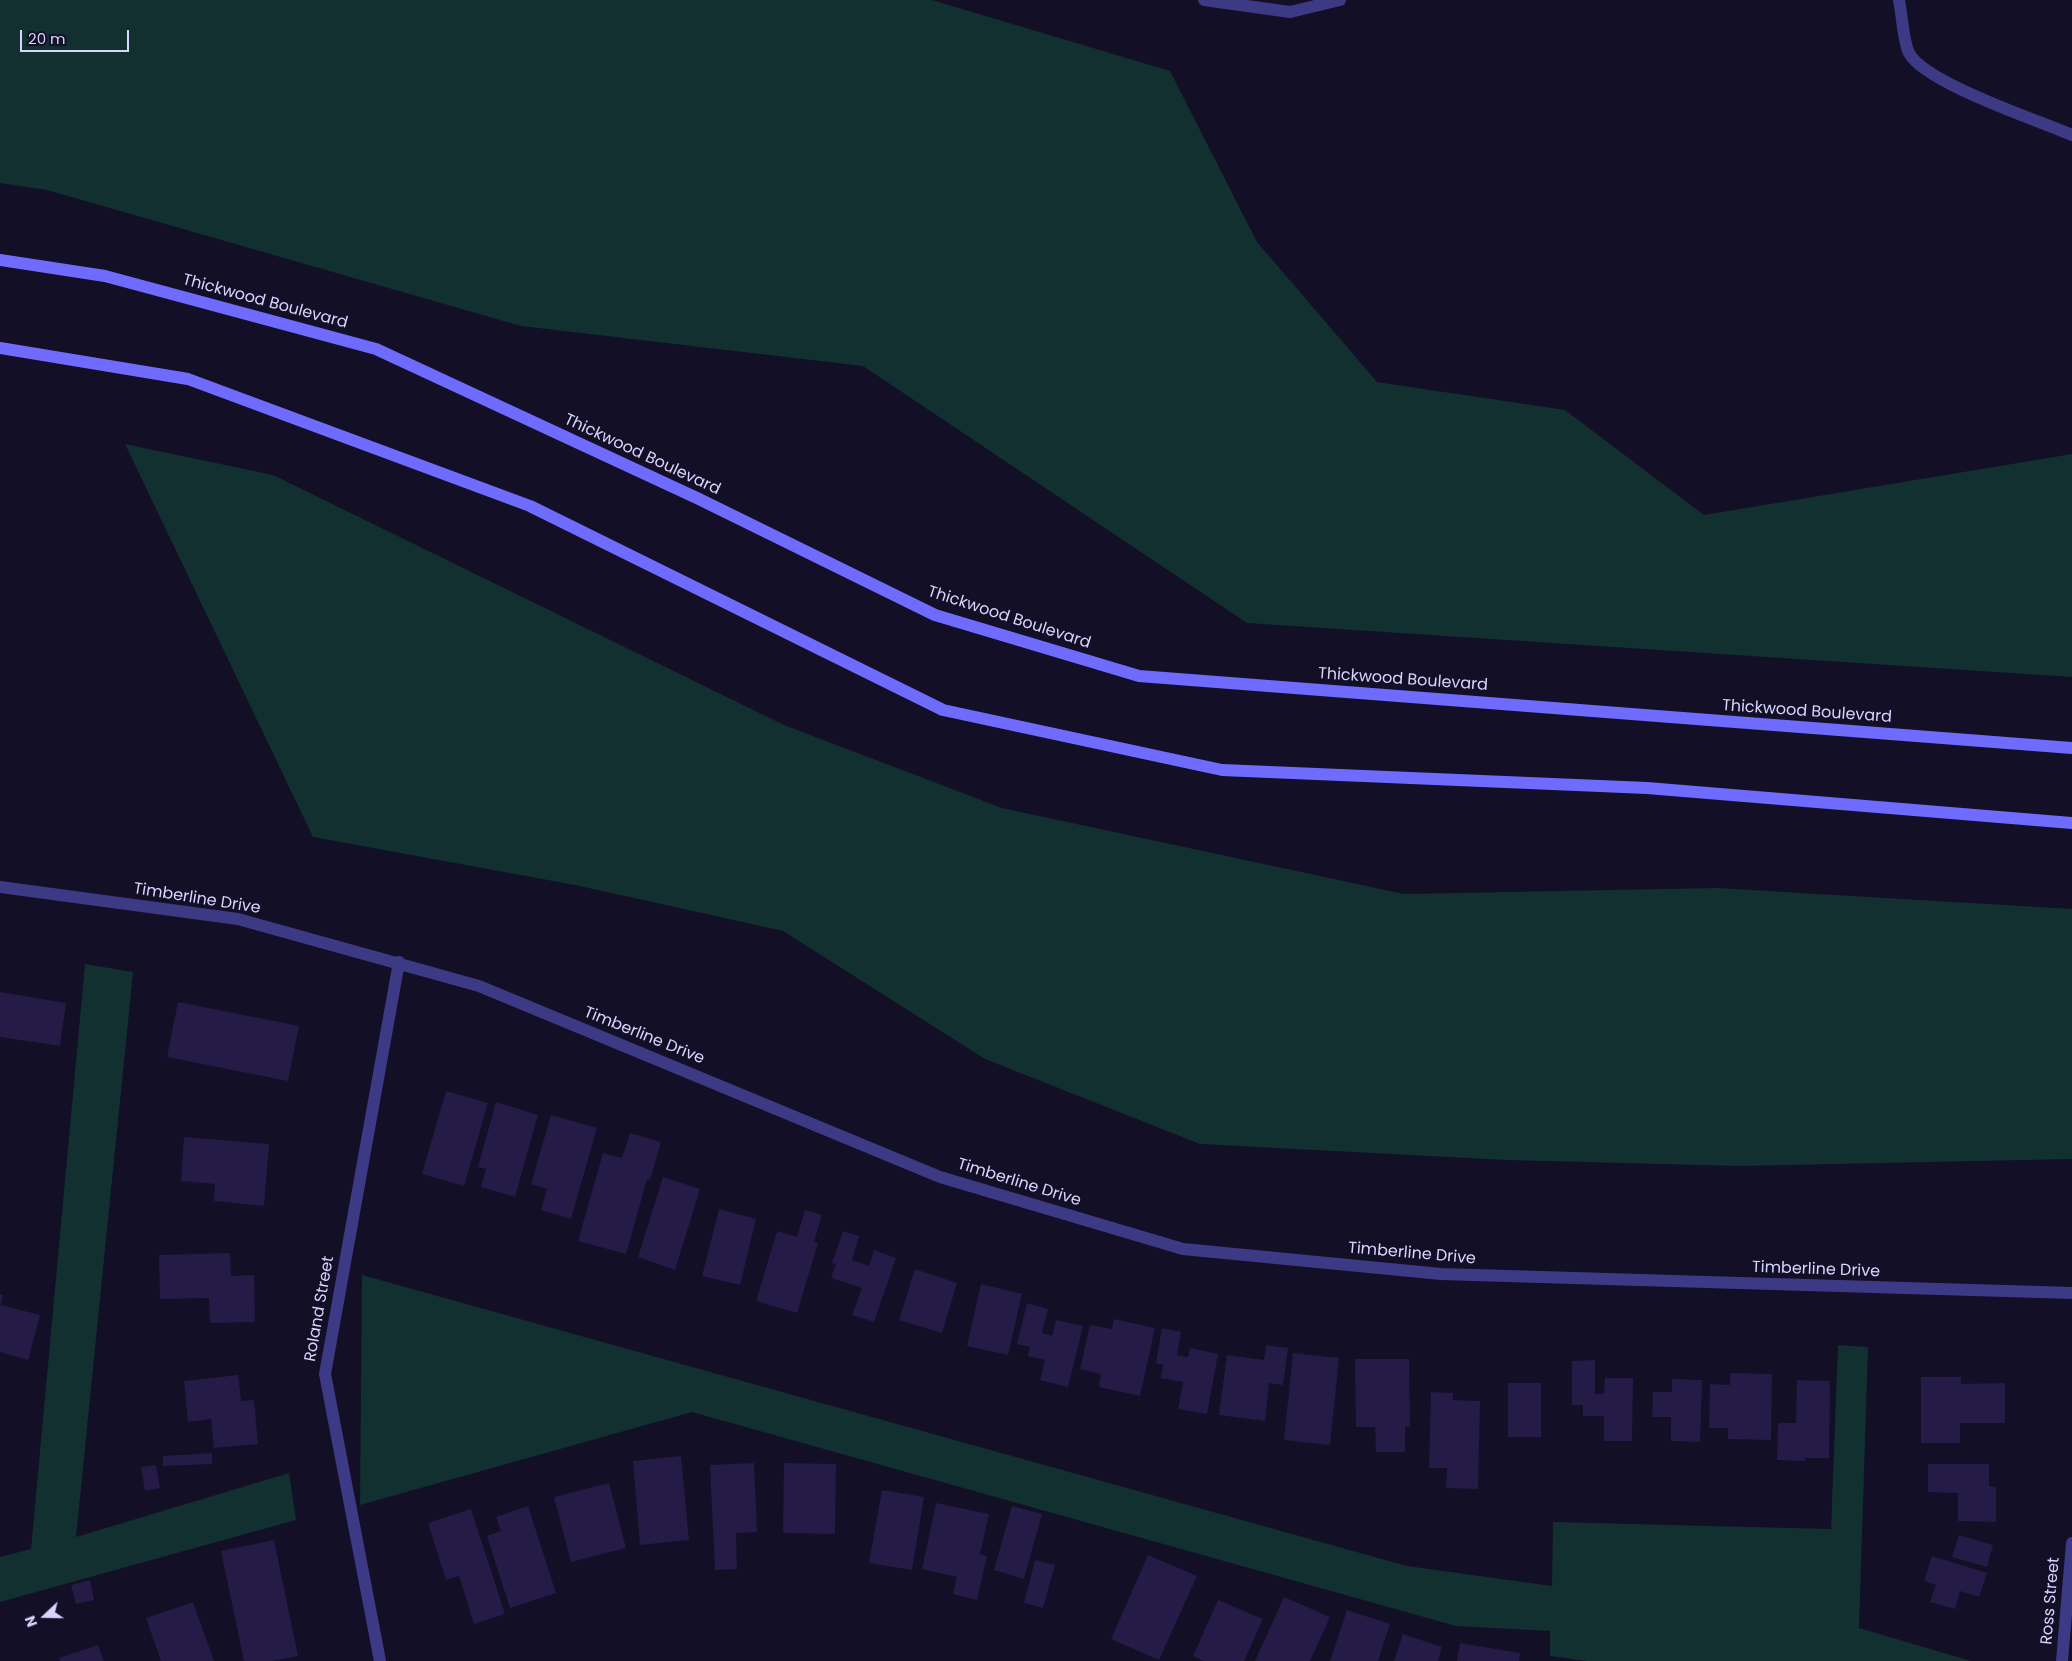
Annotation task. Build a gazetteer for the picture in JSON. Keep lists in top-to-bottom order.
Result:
{
  "streets": {
    "main road": ["Thickwood Boulevard"],
    "street": ["Timberline Drive", "Roland Street", "Ross Street"]
  },
  "crossings": [
    ["Timberline Drive", "Roland Street"]
  ],
  "scale_bar": "20 m",
  "north": "left"
}
